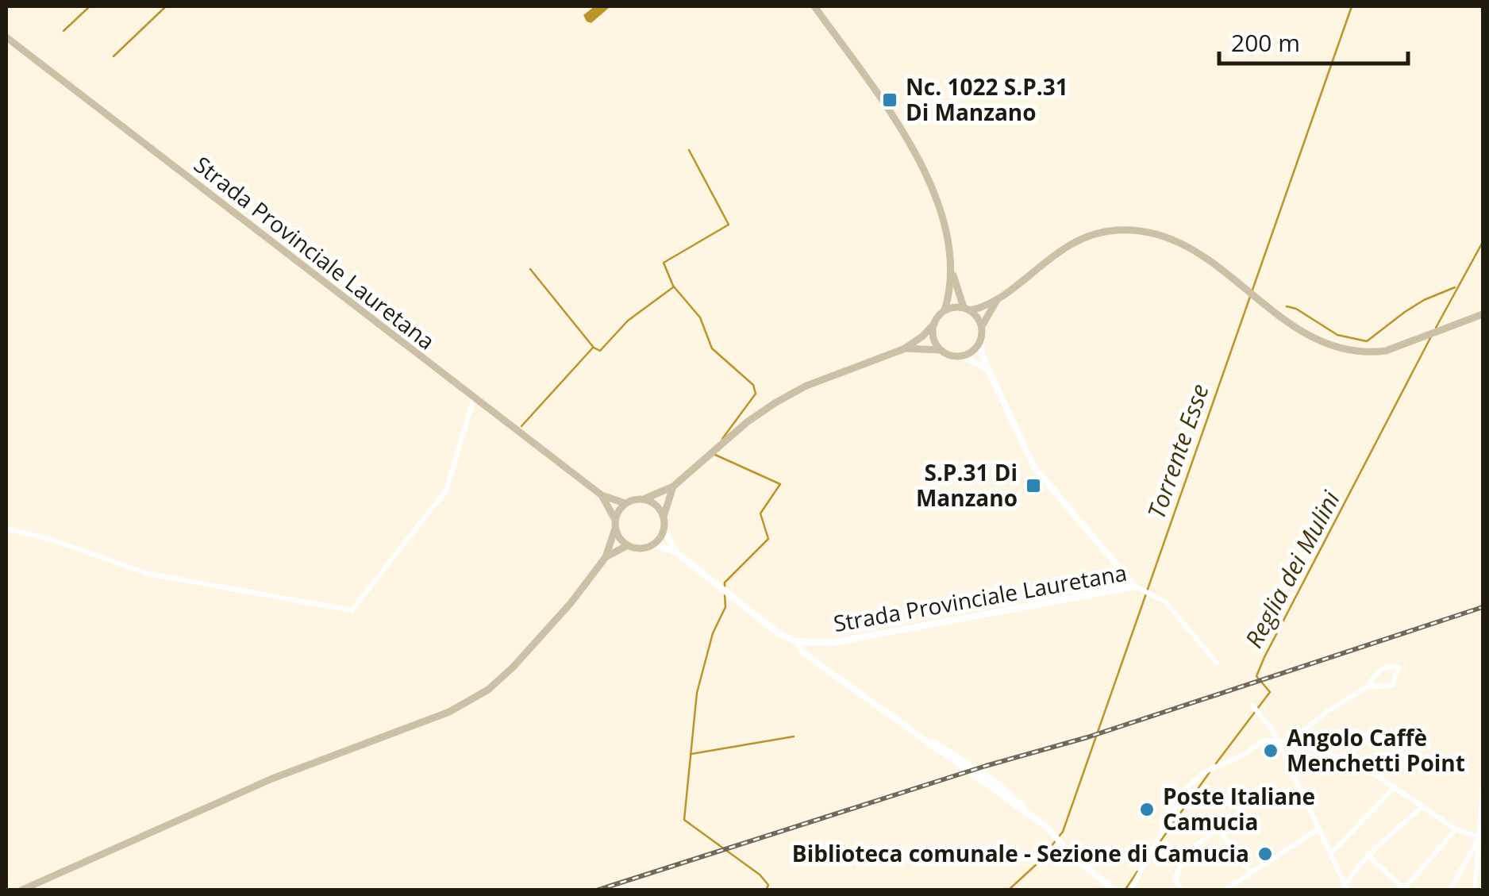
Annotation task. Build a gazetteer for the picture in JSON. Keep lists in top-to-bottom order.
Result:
{
  "streets": {
    "main road": ["Strada Provinciale Lauretana"]
  },
  "water": ["Torrente Esse", "Reglia dei Mulini"],
  "places": {
    "transit": ["Nc. 1022 S.P.31 Di Manzano", "S.P.31 Di Manzano"],
    "other": ["Angolo Caffè Menchetti Point", "Poste Italiane Camucia", "Biblioteca comunale - Sezione di Camucia"]
  },
  "scale_bar": "200 m"
}
